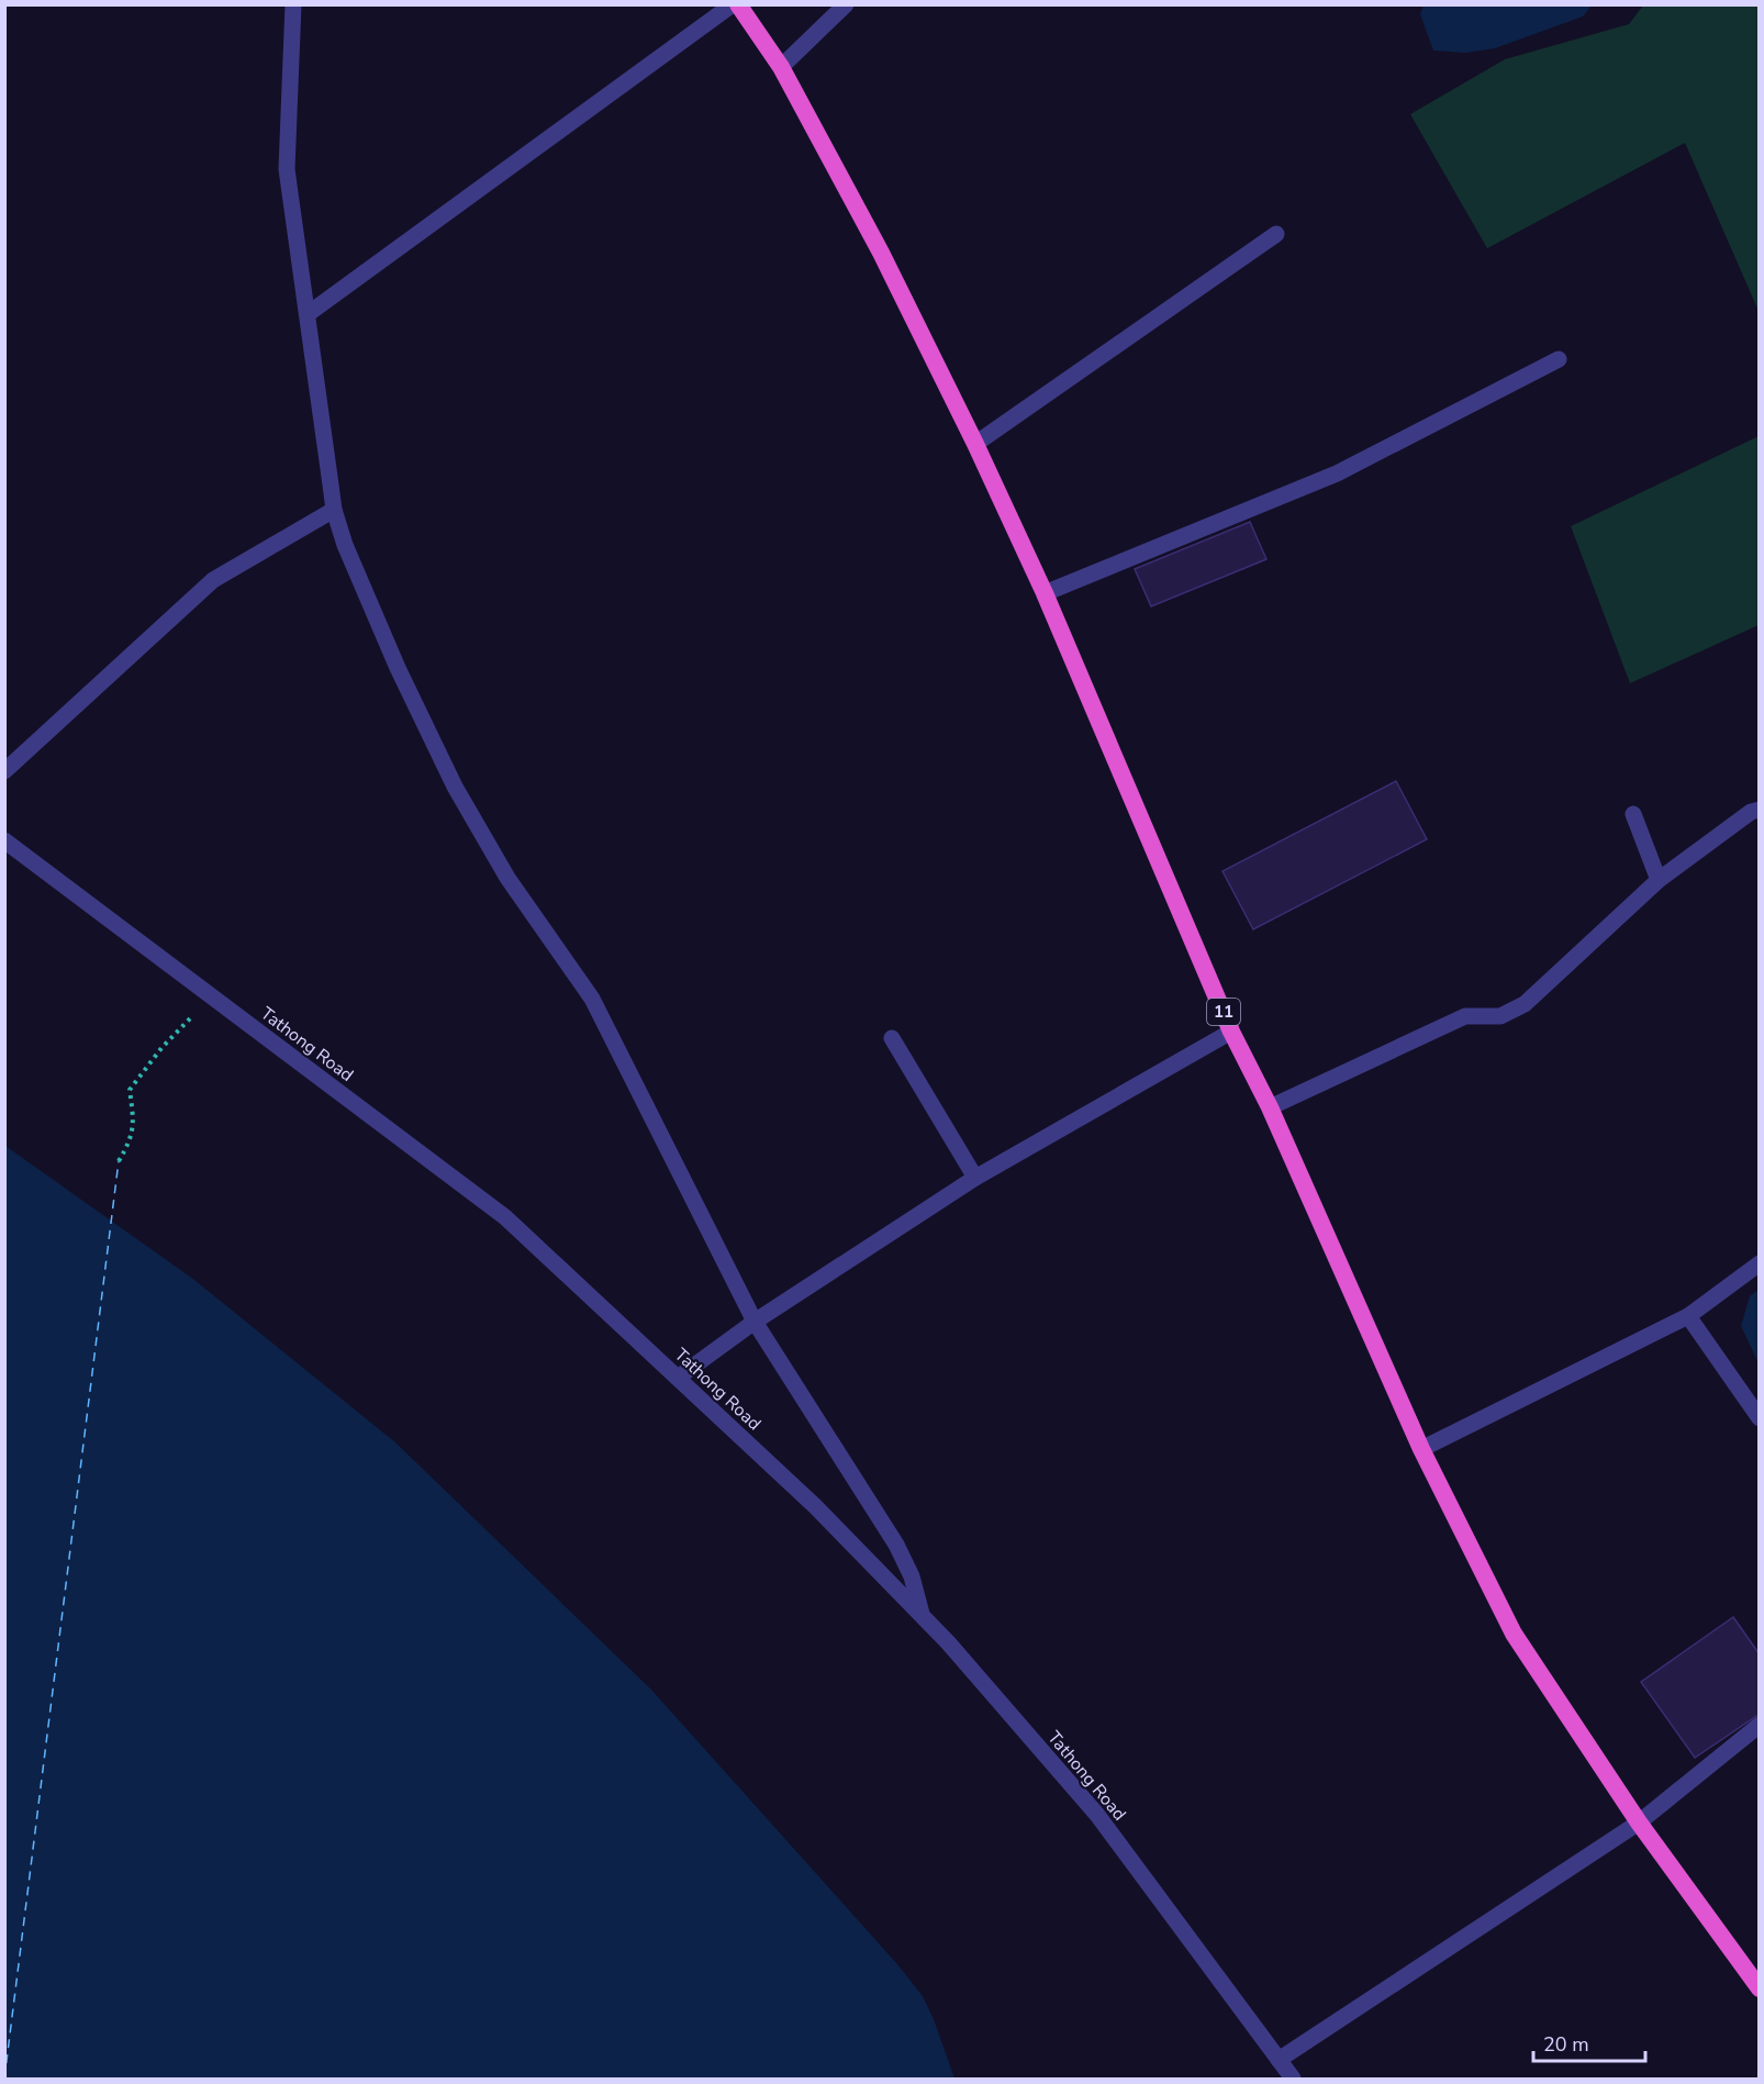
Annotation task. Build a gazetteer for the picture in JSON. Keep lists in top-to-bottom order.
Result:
{
  "streets": {
    "highway": ["11"],
    "street": ["Tathong Road"]
  },
  "scale_bar": "20 m"
}
